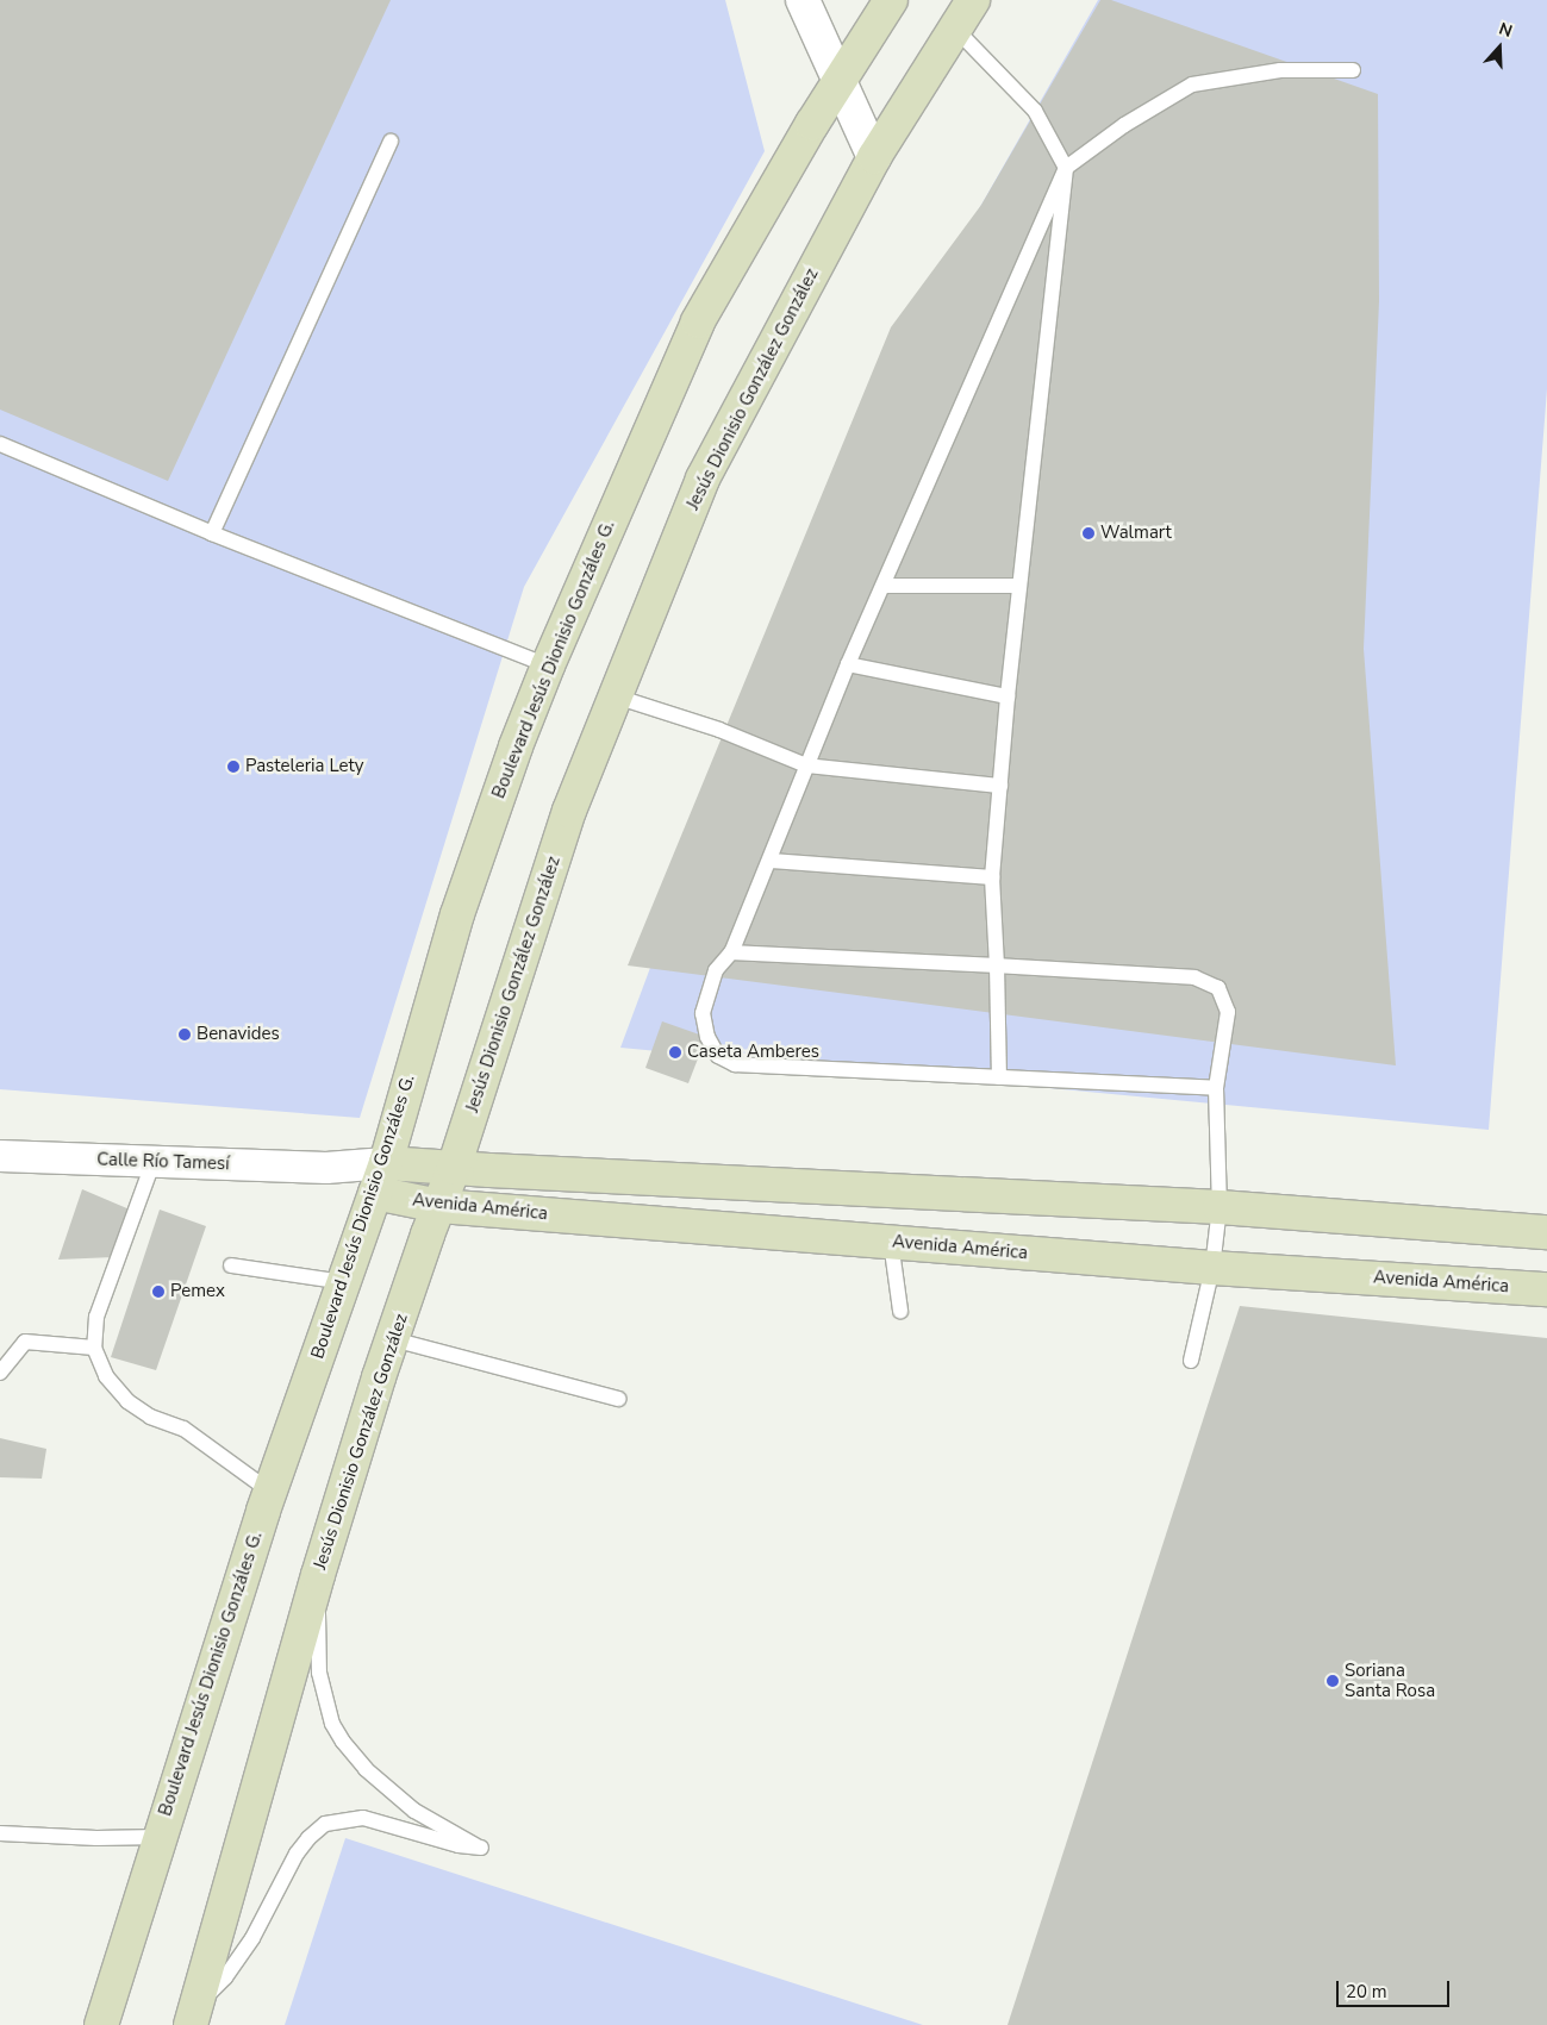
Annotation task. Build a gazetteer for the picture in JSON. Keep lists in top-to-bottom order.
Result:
{
  "streets": {
    "main road": ["Jesús Dionisio González González", "Boulevard Jesús Dionisio Gonzáles G.", "Avenida América"],
    "street": ["Calle Río Tamesí"]
  },
  "crossings": [
    ["Jesús Dionisio González González", "Avenida América"],
    ["Boulevard Jesús Dionisio Gonzáles G.", "Calle Río Tamesí"],
    ["Boulevard Jesús Dionisio Gonzáles G.", "Avenida América"],
    ["Calle Río Tamesí", "Avenida América"]
  ],
  "places": [
    "Walmart",
    "Pasteleria Lety",
    "Benavides",
    "Caseta Amberes",
    "Pemex",
    "Soriana Santa Rosa"
  ],
  "scale_bar": "20 m",
  "north": "top"
}
